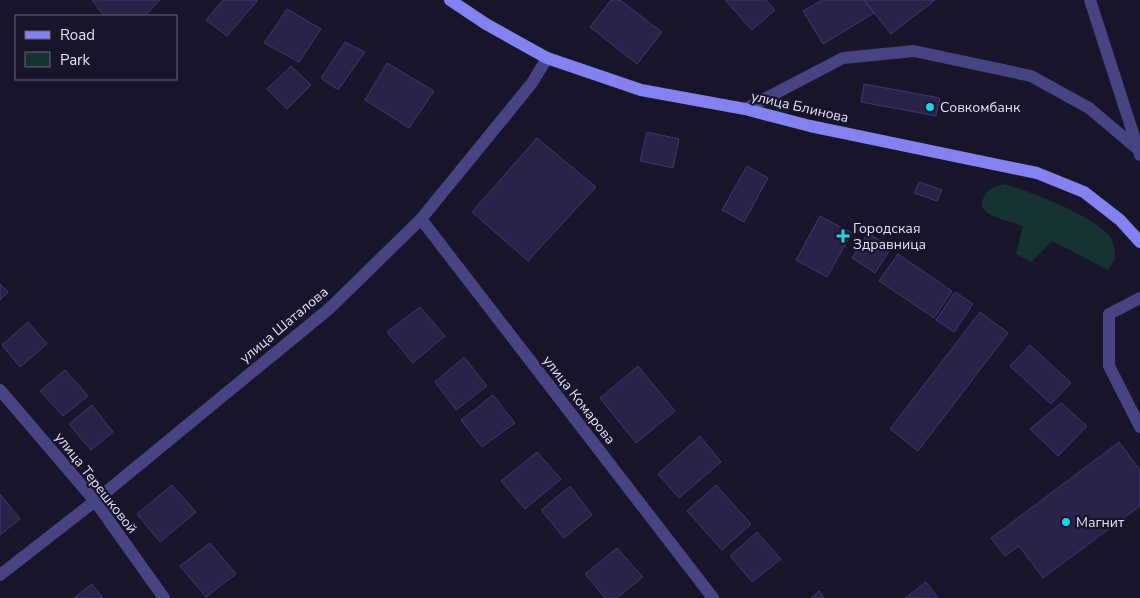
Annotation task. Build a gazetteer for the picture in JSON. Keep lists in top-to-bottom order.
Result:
{
  "streets": {
    "main road": ["улица Блинова"],
    "street": ["улица Шаталова", "улица Комарова", "улица Терешковой"]
  },
  "crossings": [
    ["улица Блинова", "улица Шаталова"],
    ["улица Шаталова", "улица Комарова"],
    ["улица Шаталова", "улица Терешковой"]
  ],
  "places": {
    "other": ["Совкомбанк", "Магнит"],
    "health": ["Городская Здравница"]
  },
  "legend": ["Road", "Park"]
}
